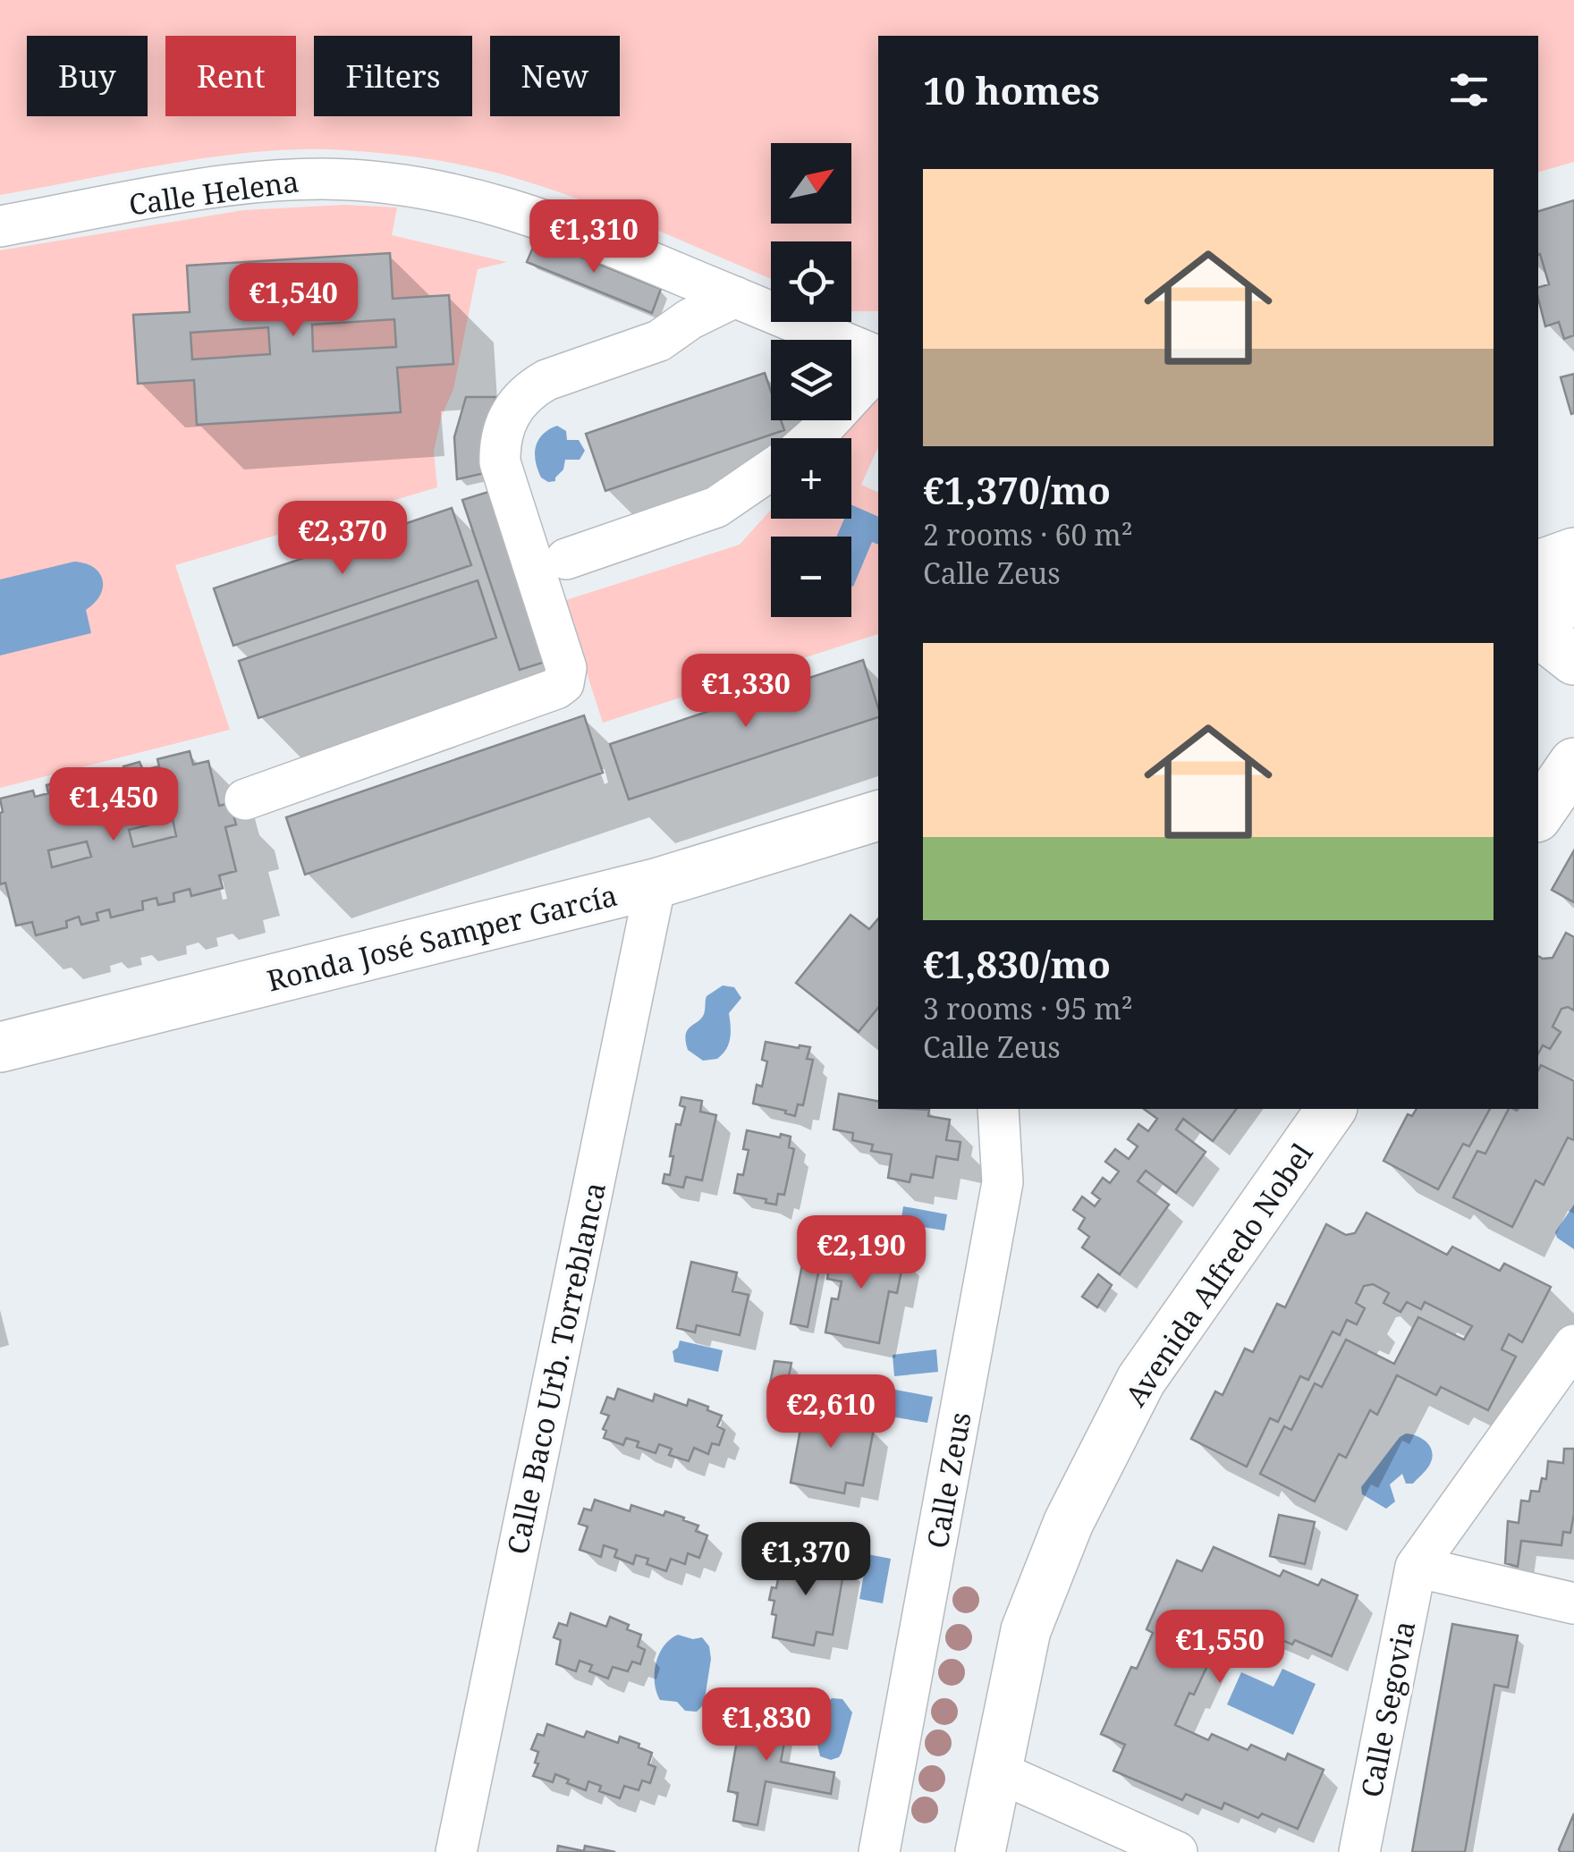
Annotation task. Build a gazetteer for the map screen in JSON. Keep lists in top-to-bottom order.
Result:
{
  "streets": {
    "main road": ["Ronda José Samper García", "Avenida Alfredo Nobel"],
    "street": [
      "Calle Helena",
      "Calle Baco Urb. Torreblanca",
      "Calle Zeus",
      "Calle Segovia"
    ]
  },
  "crossings": [
    ["Ronda José Samper García", "Calle Baco Urb. Torreblanca"]
  ],
  "north": "top right",
  "page": {
    "chip": [
      "Buy",
      "Rent",
      "Filters",
      "New"
    ],
    "heading": "10 homes",
    "map_buttons": ["+", "−"],
    "list": [
      {
        "name": "€1,370/mo",
        "note": "2 rooms · 60 m² · Calle Zeus"
      },
      {
        "name": "€1,830/mo",
        "note": "3 rooms · 95 m² · Calle Zeus"
      }
    ],
    "price": [
      "€1,310",
      "€1,540",
      "€2,370",
      "€1,330",
      "€1,450",
      "€2,190",
      "€2,610",
      "€1,370",
      "€1,550",
      "€1,830"
    ]
  }
}
